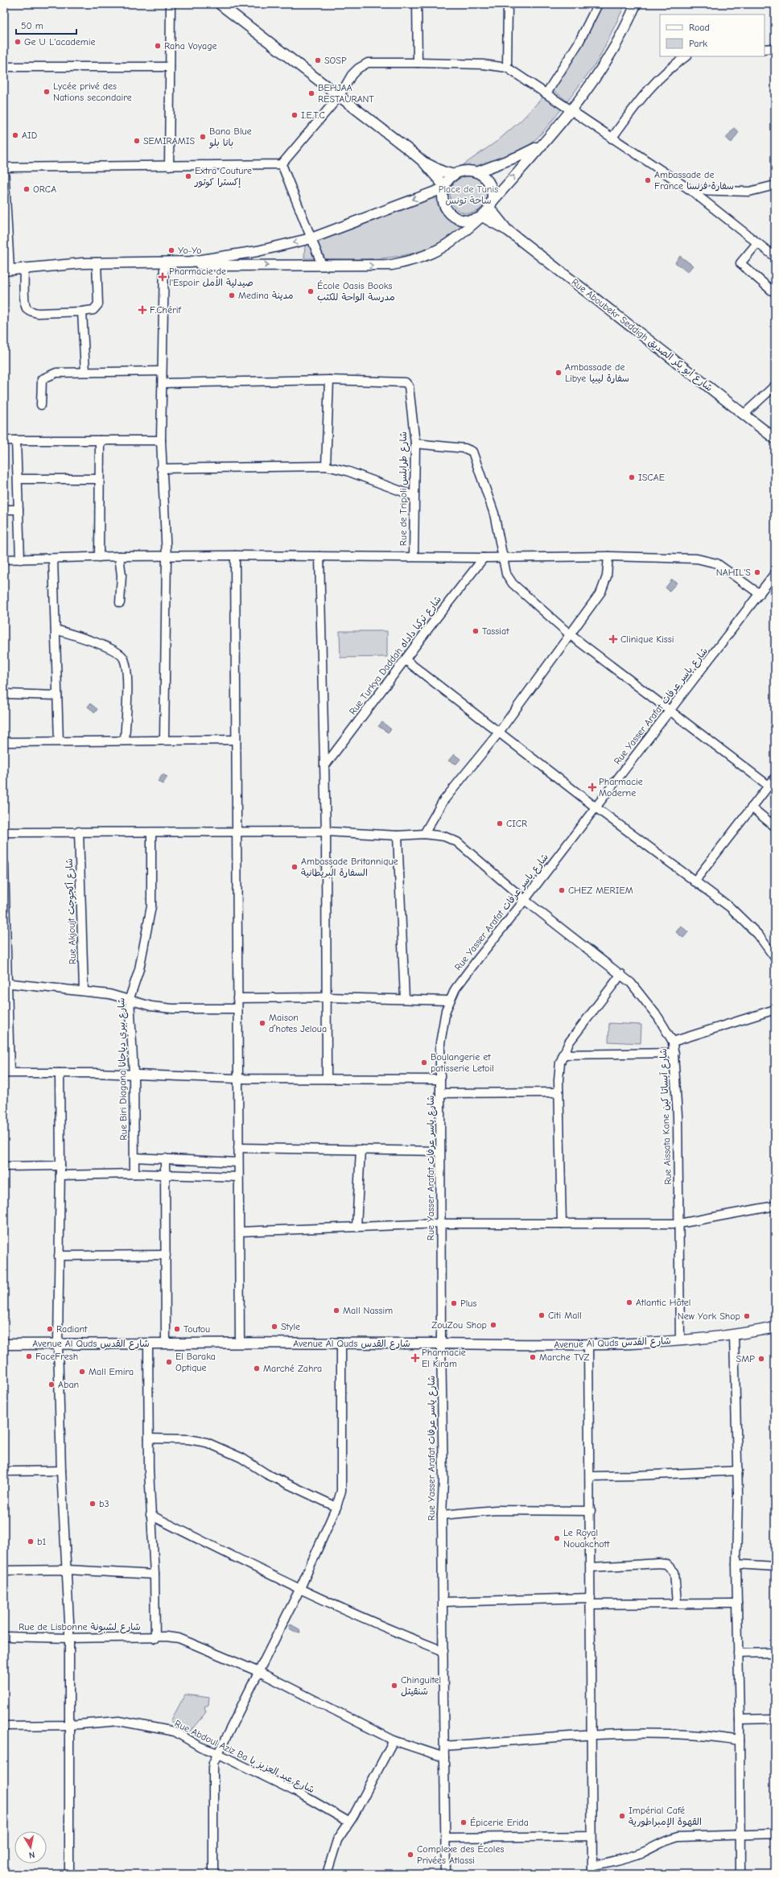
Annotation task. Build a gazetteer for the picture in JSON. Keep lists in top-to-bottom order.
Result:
{
  "streets": {
    "street": [
      "Rue Aboubekr Seddigh شارع أبو بكر الصديق",
      "Rue de Tripoli شارع طرابلس",
      "Rue Turkya Daddah شارع تركيا داداه",
      "Rue Yasser Arafat شارع ياسر عرفات",
      "Rue Akjoujt شارع أكجوجت",
      "Rue Biri Diagana شارع بيري دياجانا",
      "Rue Aissata Kane شارع آيساتا كين",
      "Avenue Al Quds شارع القدس",
      "Rue de Lisbonne شارع لشبونة",
      "Rue Abdoul Aziz Ba شارع عبد العزيز با"
    ]
  },
  "crossings": [
    ["Rue Yasser Arafat شارع ياسر عرفات", "Rue Aissata Kane شارع آيساتا كين"],
    ["Rue Yasser Arafat شارع ياسر عرفات", "Avenue Al Quds شارع القدس"],
    ["Rue Yasser Arafat شارع ياسر عرفات", "Rue de Lisbonne شارع لشبونة"],
    ["Rue Akjoujt شارع أكجوجت", "Rue Aissata Kane شارع آيساتا كين"],
    ["Rue Biri Diagana شارع بيري دياجانا", "Rue Aissata Kane شارع آيساتا كين"],
    ["Rue Aissata Kane شارع آيساتا كين", "Avenue Al Quds شارع القدس"]
  ],
  "parks": ["Place de Tunis ساحة تونس"],
  "places": {
    "other": [
      "Ge U L'academie",
      "Raha Voyage",
      "SOSP",
      "Lycée privé des Nations secondaire",
      "BEHJAA RESTAURANT",
      "I.E.T.C",
      "AID",
      "Bana Blue بانا بلو",
      "SEMIRAMIS",
      "Extra Couture إكسترا كوتور",
      "Ambassade de France سفارة فرنسا",
      "ORCA",
      "Yo-Yo",
      "École Oasis Books مدرسة الواحة للكتب",
      "Medina مدينة",
      "Ambassade de Libye سفارة ليبيا",
      "ISCAE",
      "NAHIL'S",
      "Tassiat",
      "CICR",
      "Ambassade Britannique السفارة البريطانية",
      "CHEZ MERIEM",
      "Maison d´hotes Jeloua",
      "Boulangerie et patisserie Letoil",
      "Atlantic Hôtel",
      "Plus",
      "Mall Nassim",
      "Citi Mall",
      "New York Shop",
      "ZouZou Shop",
      "Style",
      "Radiant",
      "Toutou",
      "FaceFresh",
      "Marche TVZ",
      "SMP",
      "El Baraka Optique",
      "Marché Zahra",
      "Mall Emira",
      "Aban",
      "b3",
      "Le Royal Nouakchott",
      "b1",
      "Chinguitel شنقيتل",
      "Impérial Café القهوة الإمبراطورية",
      "Épicerie Erida",
      "Complexe des Écoles Privées Atlassi"
    ],
    "health": [
      "Pharmacie de l'Espoir صيدلية الأمل",
      "F.Chérif",
      "Clinique Kissi",
      "Pharmacie Moderne",
      "Pharmacie El Kiram"
    ]
  },
  "legend": ["Road", "Park"],
  "scale_bar": "50 m",
  "north": "bottom"
}
